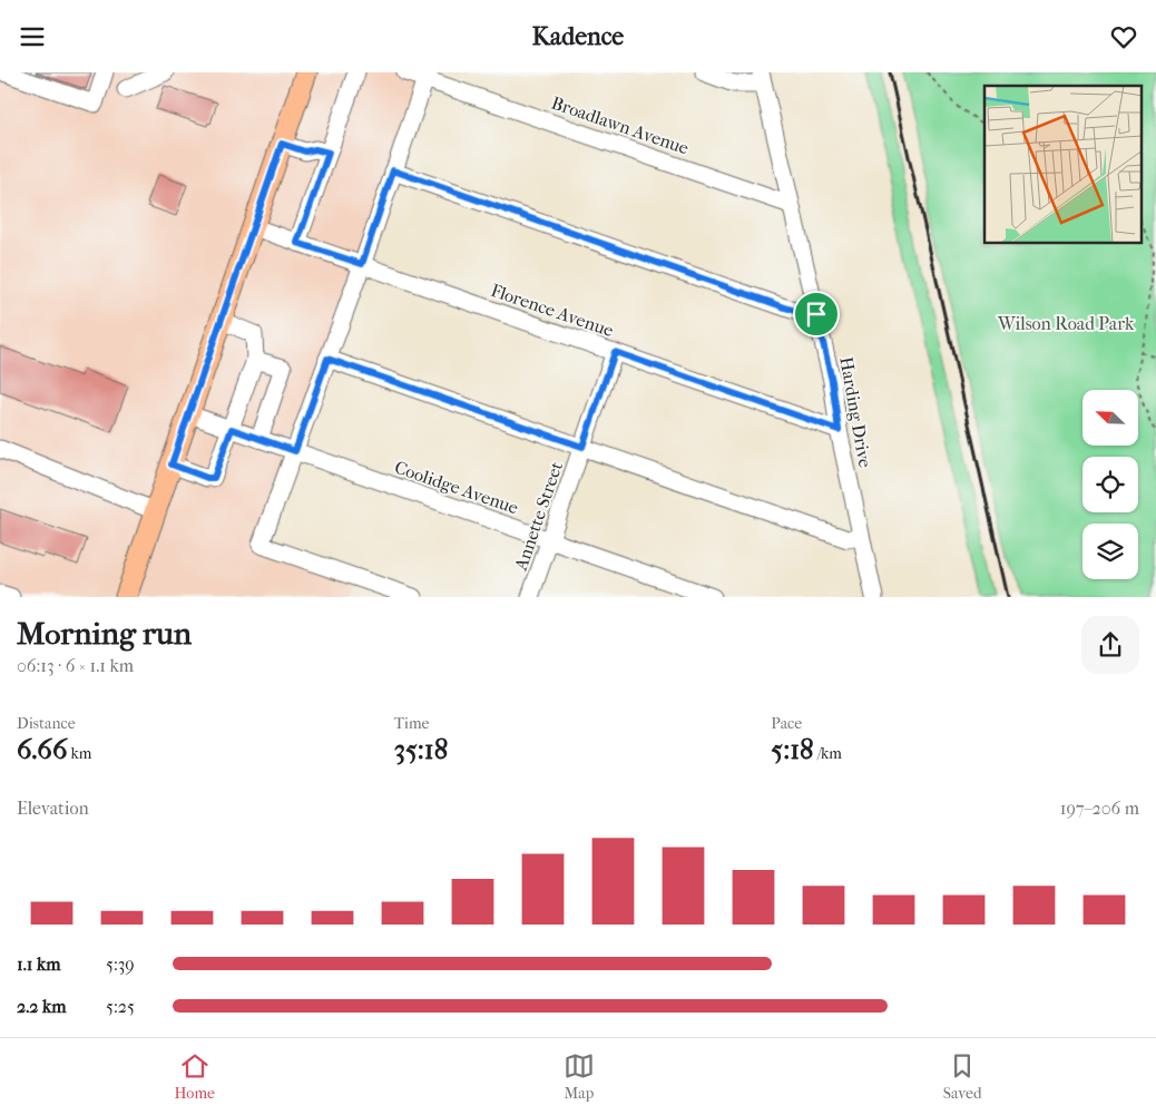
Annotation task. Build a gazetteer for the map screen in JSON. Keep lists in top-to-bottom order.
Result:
{
  "streets": {
    "street": [
      "Broadlawn Avenue",
      "Florence Avenue",
      "Harding Drive",
      "Coolidge Avenue",
      "Annette Street"
    ]
  },
  "crossings": [
    ["Broadlawn Avenue", "Harding Drive"],
    ["Florence Avenue", "Harding Drive"],
    ["Florence Avenue", "Annette Street"],
    ["Coolidge Avenue", "Annette Street"]
  ],
  "parks": ["Wilson Road Park"],
  "north": "top left",
  "page": {
    "header": "Kadence",
    "heading": ["Morning run", "06:13 · 6 × 1.1 km"],
    "stats": [
      ["Distance", "6.66 km"],
      ["Time", "35:18"],
      ["Pace", "5:18 /km"]
    ],
    "chart": ["Elevation", "197–206 m"],
    "list": [
      {
        "name": "1.1 km",
        "note": "5:39"
      },
      {
        "name": "2.2 km",
        "note": "5:25"
      }
    ],
    "tabs": ["Home", "Map", "Saved"]
  }
}
